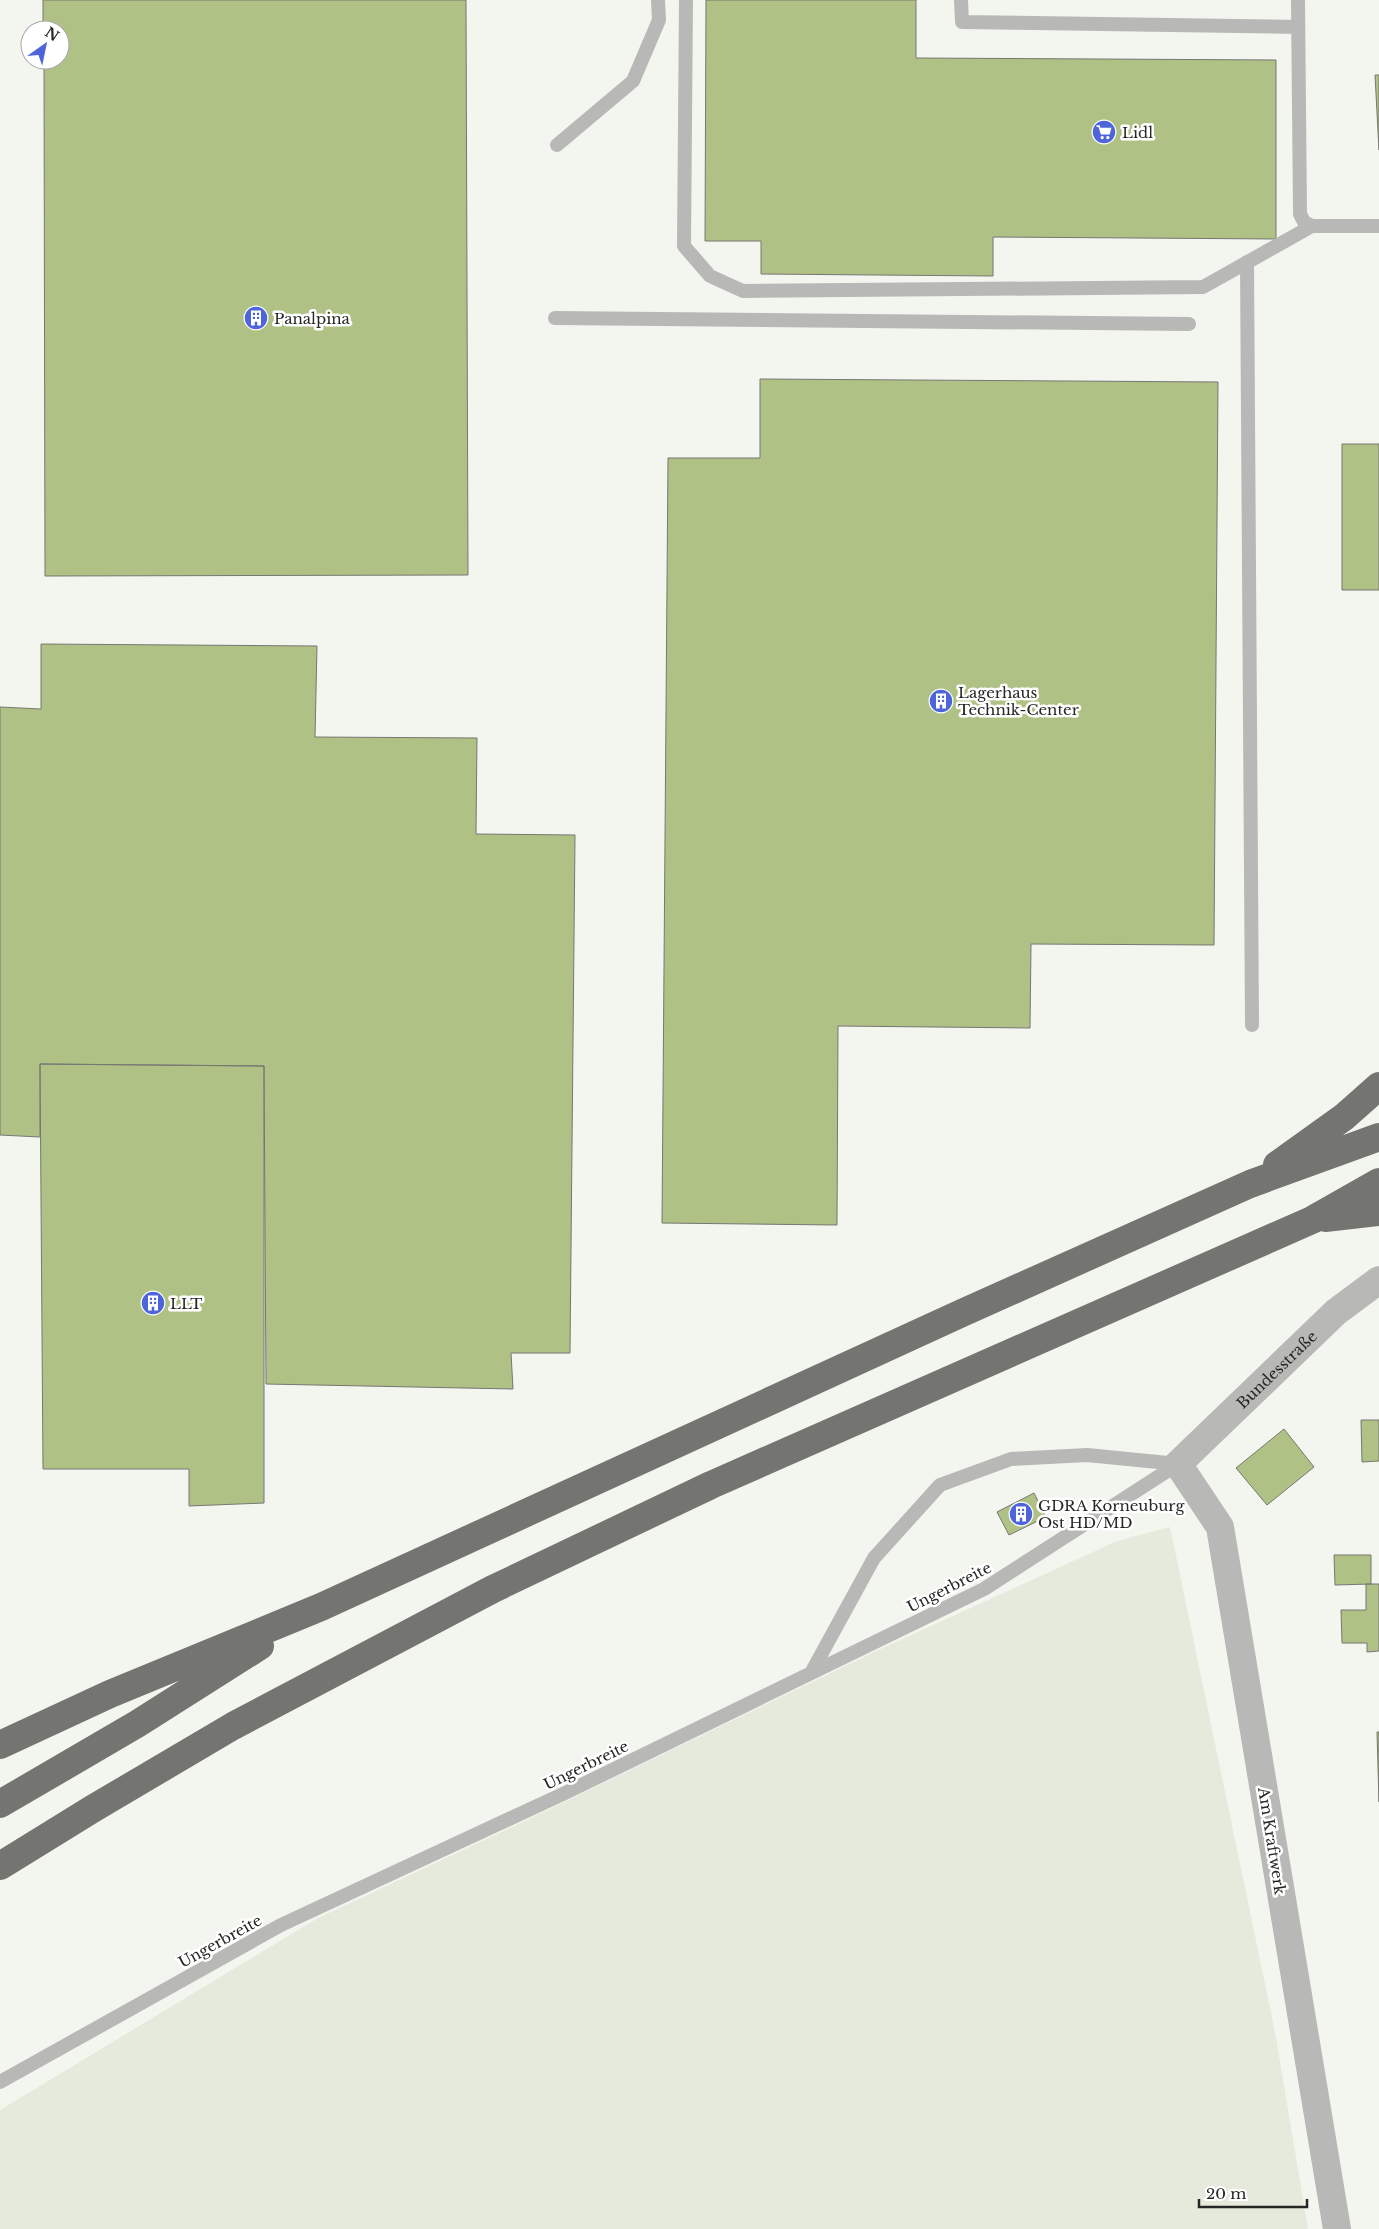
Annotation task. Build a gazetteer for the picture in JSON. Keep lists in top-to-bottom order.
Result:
{
  "streets": {
    "street": ["Bundesstraße", "Am Kraftwerk"],
    "lane": ["Ungerbreite"]
  },
  "crossings": [
    ["Bundesstraße", "Ungerbreite"],
    ["Bundesstraße", "Am Kraftwerk"],
    ["Ungerbreite", "Am Kraftwerk"]
  ],
  "places": {
    "supermarket": ["Lidl"],
    "building": [
      "Panalpina",
      "Lagerhaus Technik-Center",
      "LLT",
      "GDRA Korneuburg Ost HD/MD"
    ]
  },
  "scale_bar": "20 m",
  "north": "top right"
}
